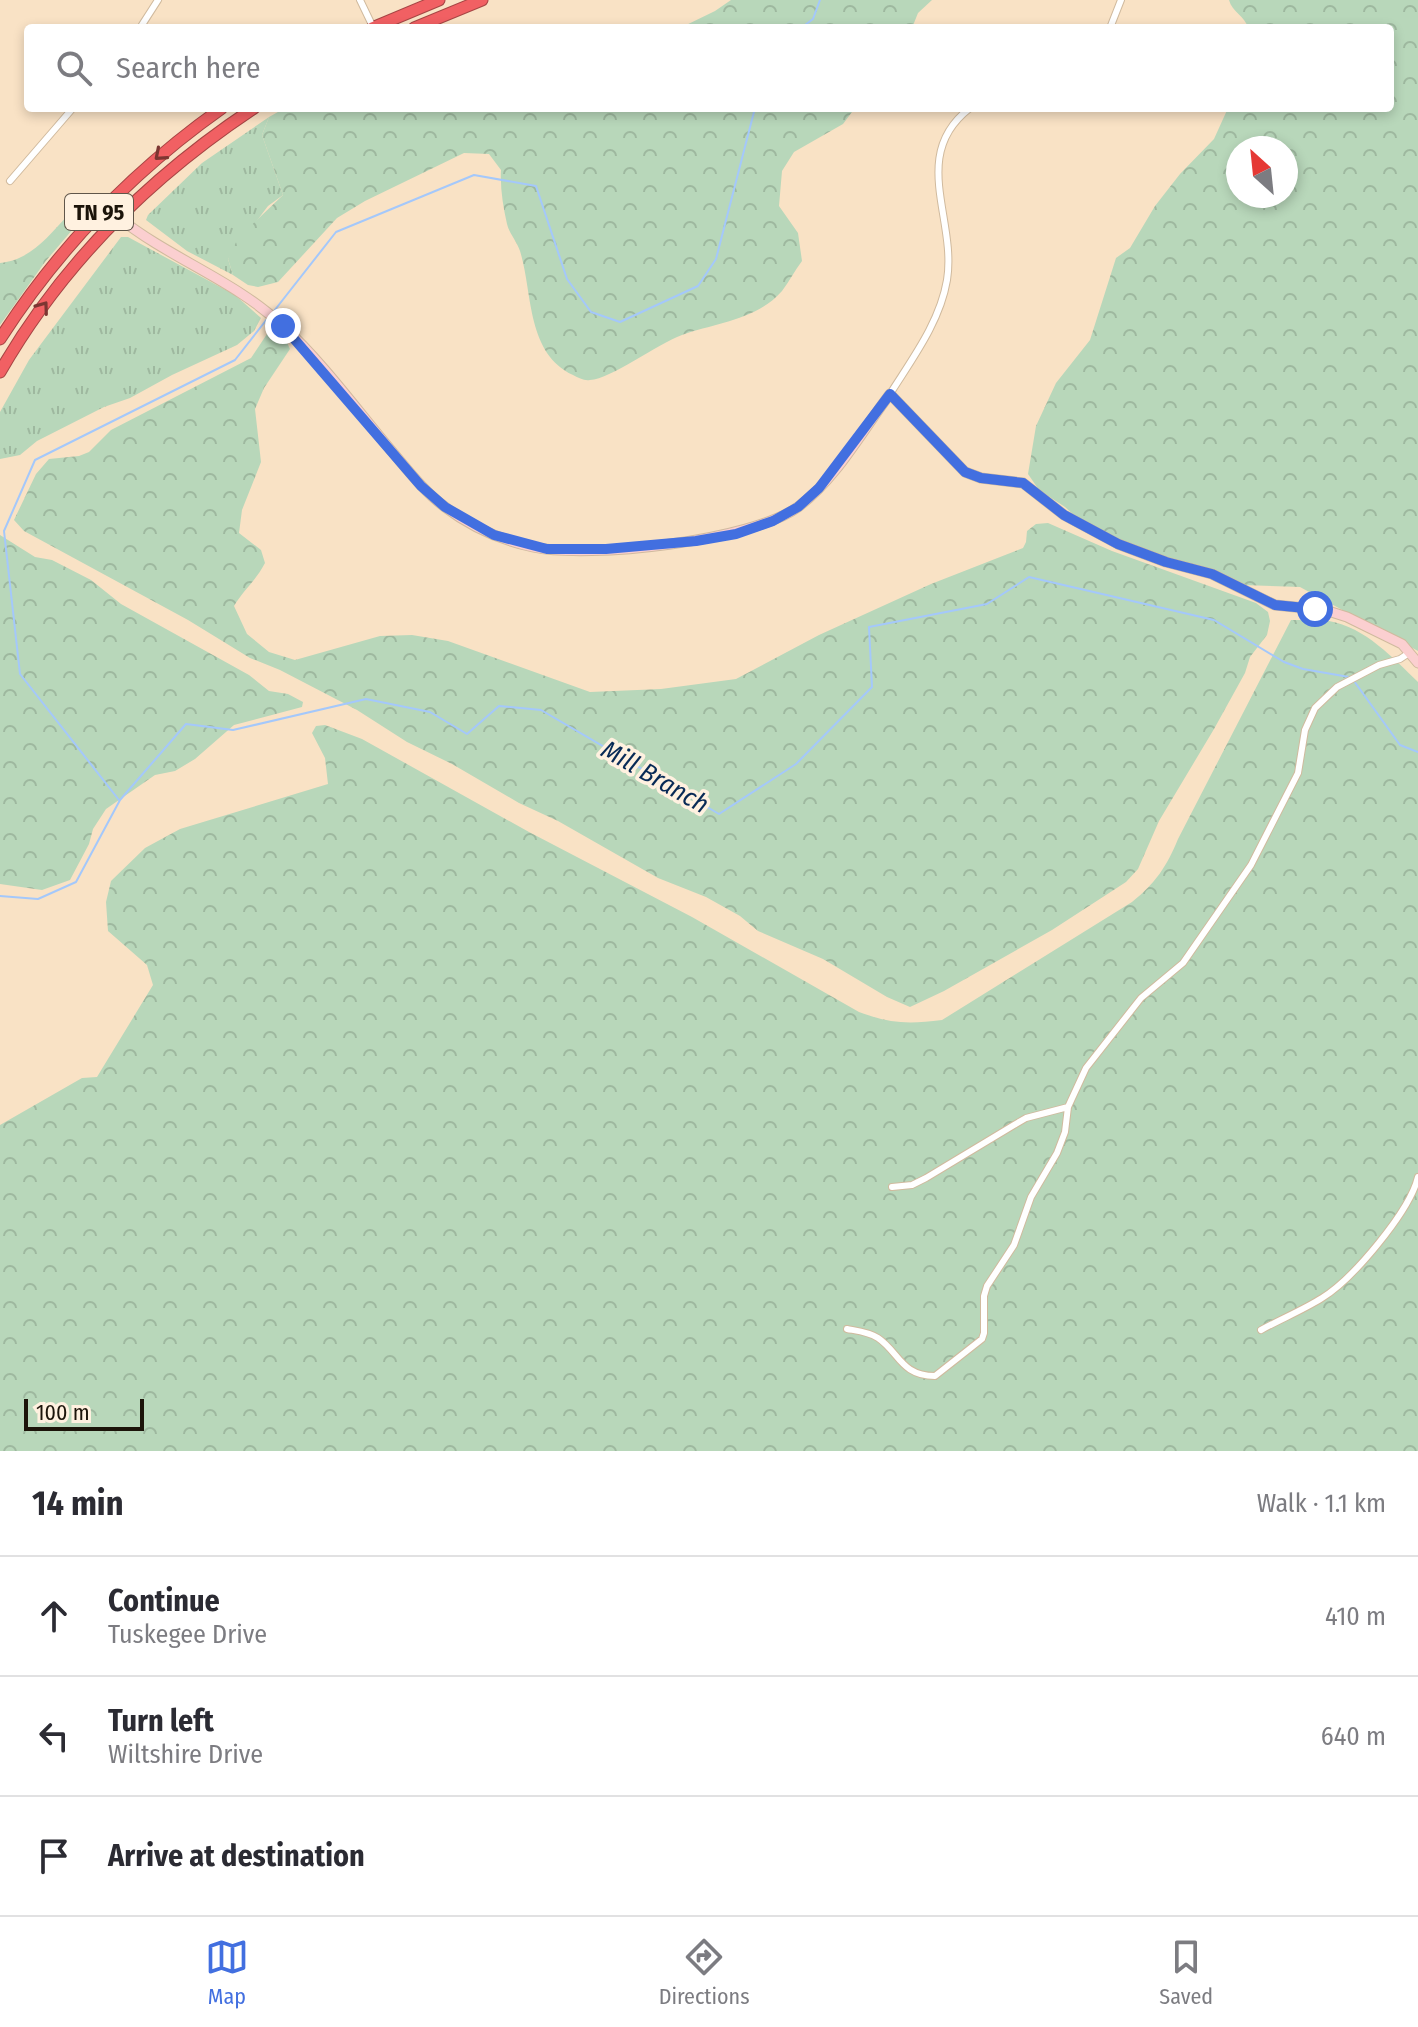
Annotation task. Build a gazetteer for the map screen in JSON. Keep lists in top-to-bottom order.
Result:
{
  "streets": {
    "highway": ["TN 95"]
  },
  "water": ["Mill Branch"],
  "scale_bar": "100 m",
  "north": "top left",
  "page": {
    "search": "Search here",
    "scale": "100 m",
    "heading": ["14 min", "Walk · 1.1 km"],
    "list": [
      ["Continue", "Tuskegee Drive", "410 m"],
      ["Turn left", "Wiltshire Drive", "640 m"],
      "Arrive at destination"
    ],
    "nav": ["Map", "Directions", "Saved"]
  }
}
